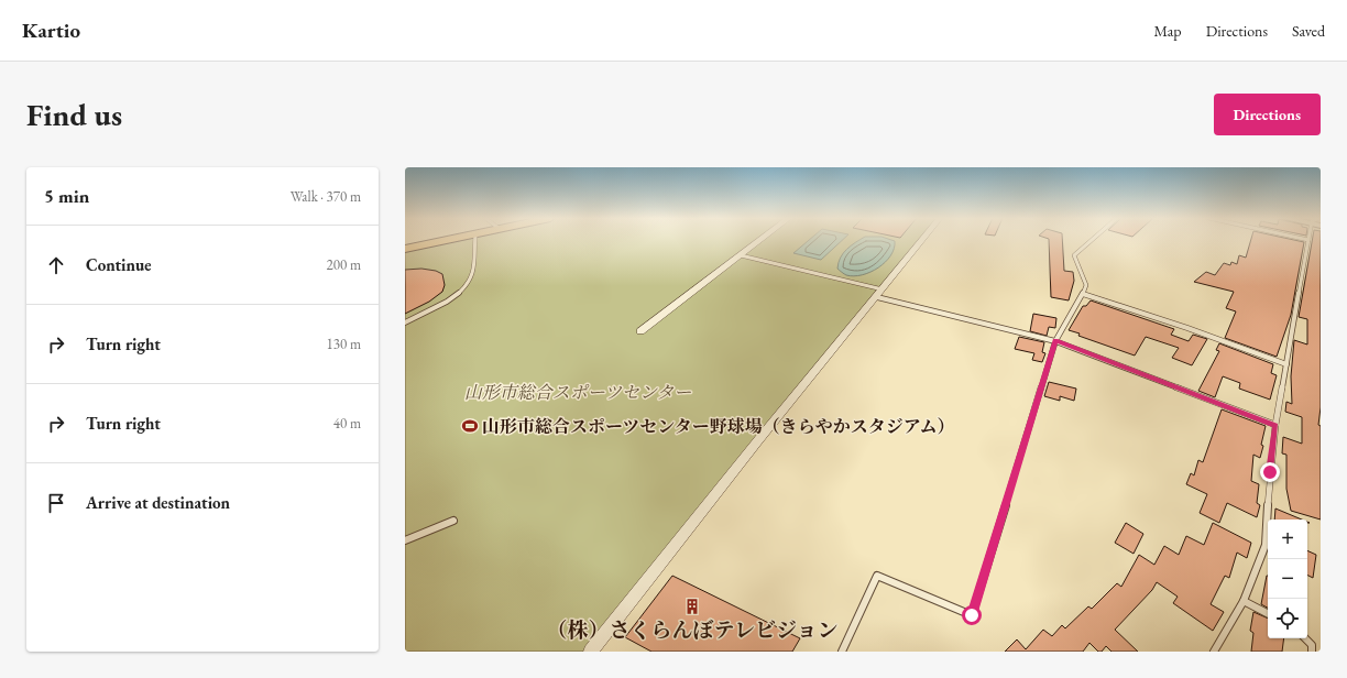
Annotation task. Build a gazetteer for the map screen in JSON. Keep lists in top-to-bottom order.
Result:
{
  "parks": ["山形市総合スポーツセンター"],
  "places": {
    "sports": ["山形市総合スポーツセンター野球場（きらやかスタジアム）"],
    "building": ["（株）さくらんぼテレビジョン"]
  },
  "page": {
    "header": "Kartio",
    "nav": ["Map", "Directions", "Saved"],
    "buttons": "Directions",
    "title": "Find us",
    "heading": ["5 min", "Walk · 370 m"],
    "list": [
      ["Continue", "200 m"],
      ["Turn right", "130 m"],
      ["Turn right", "40 m"],
      "Arrive at destination"
    ],
    "map_buttons": ["+", "−"]
  }
}
